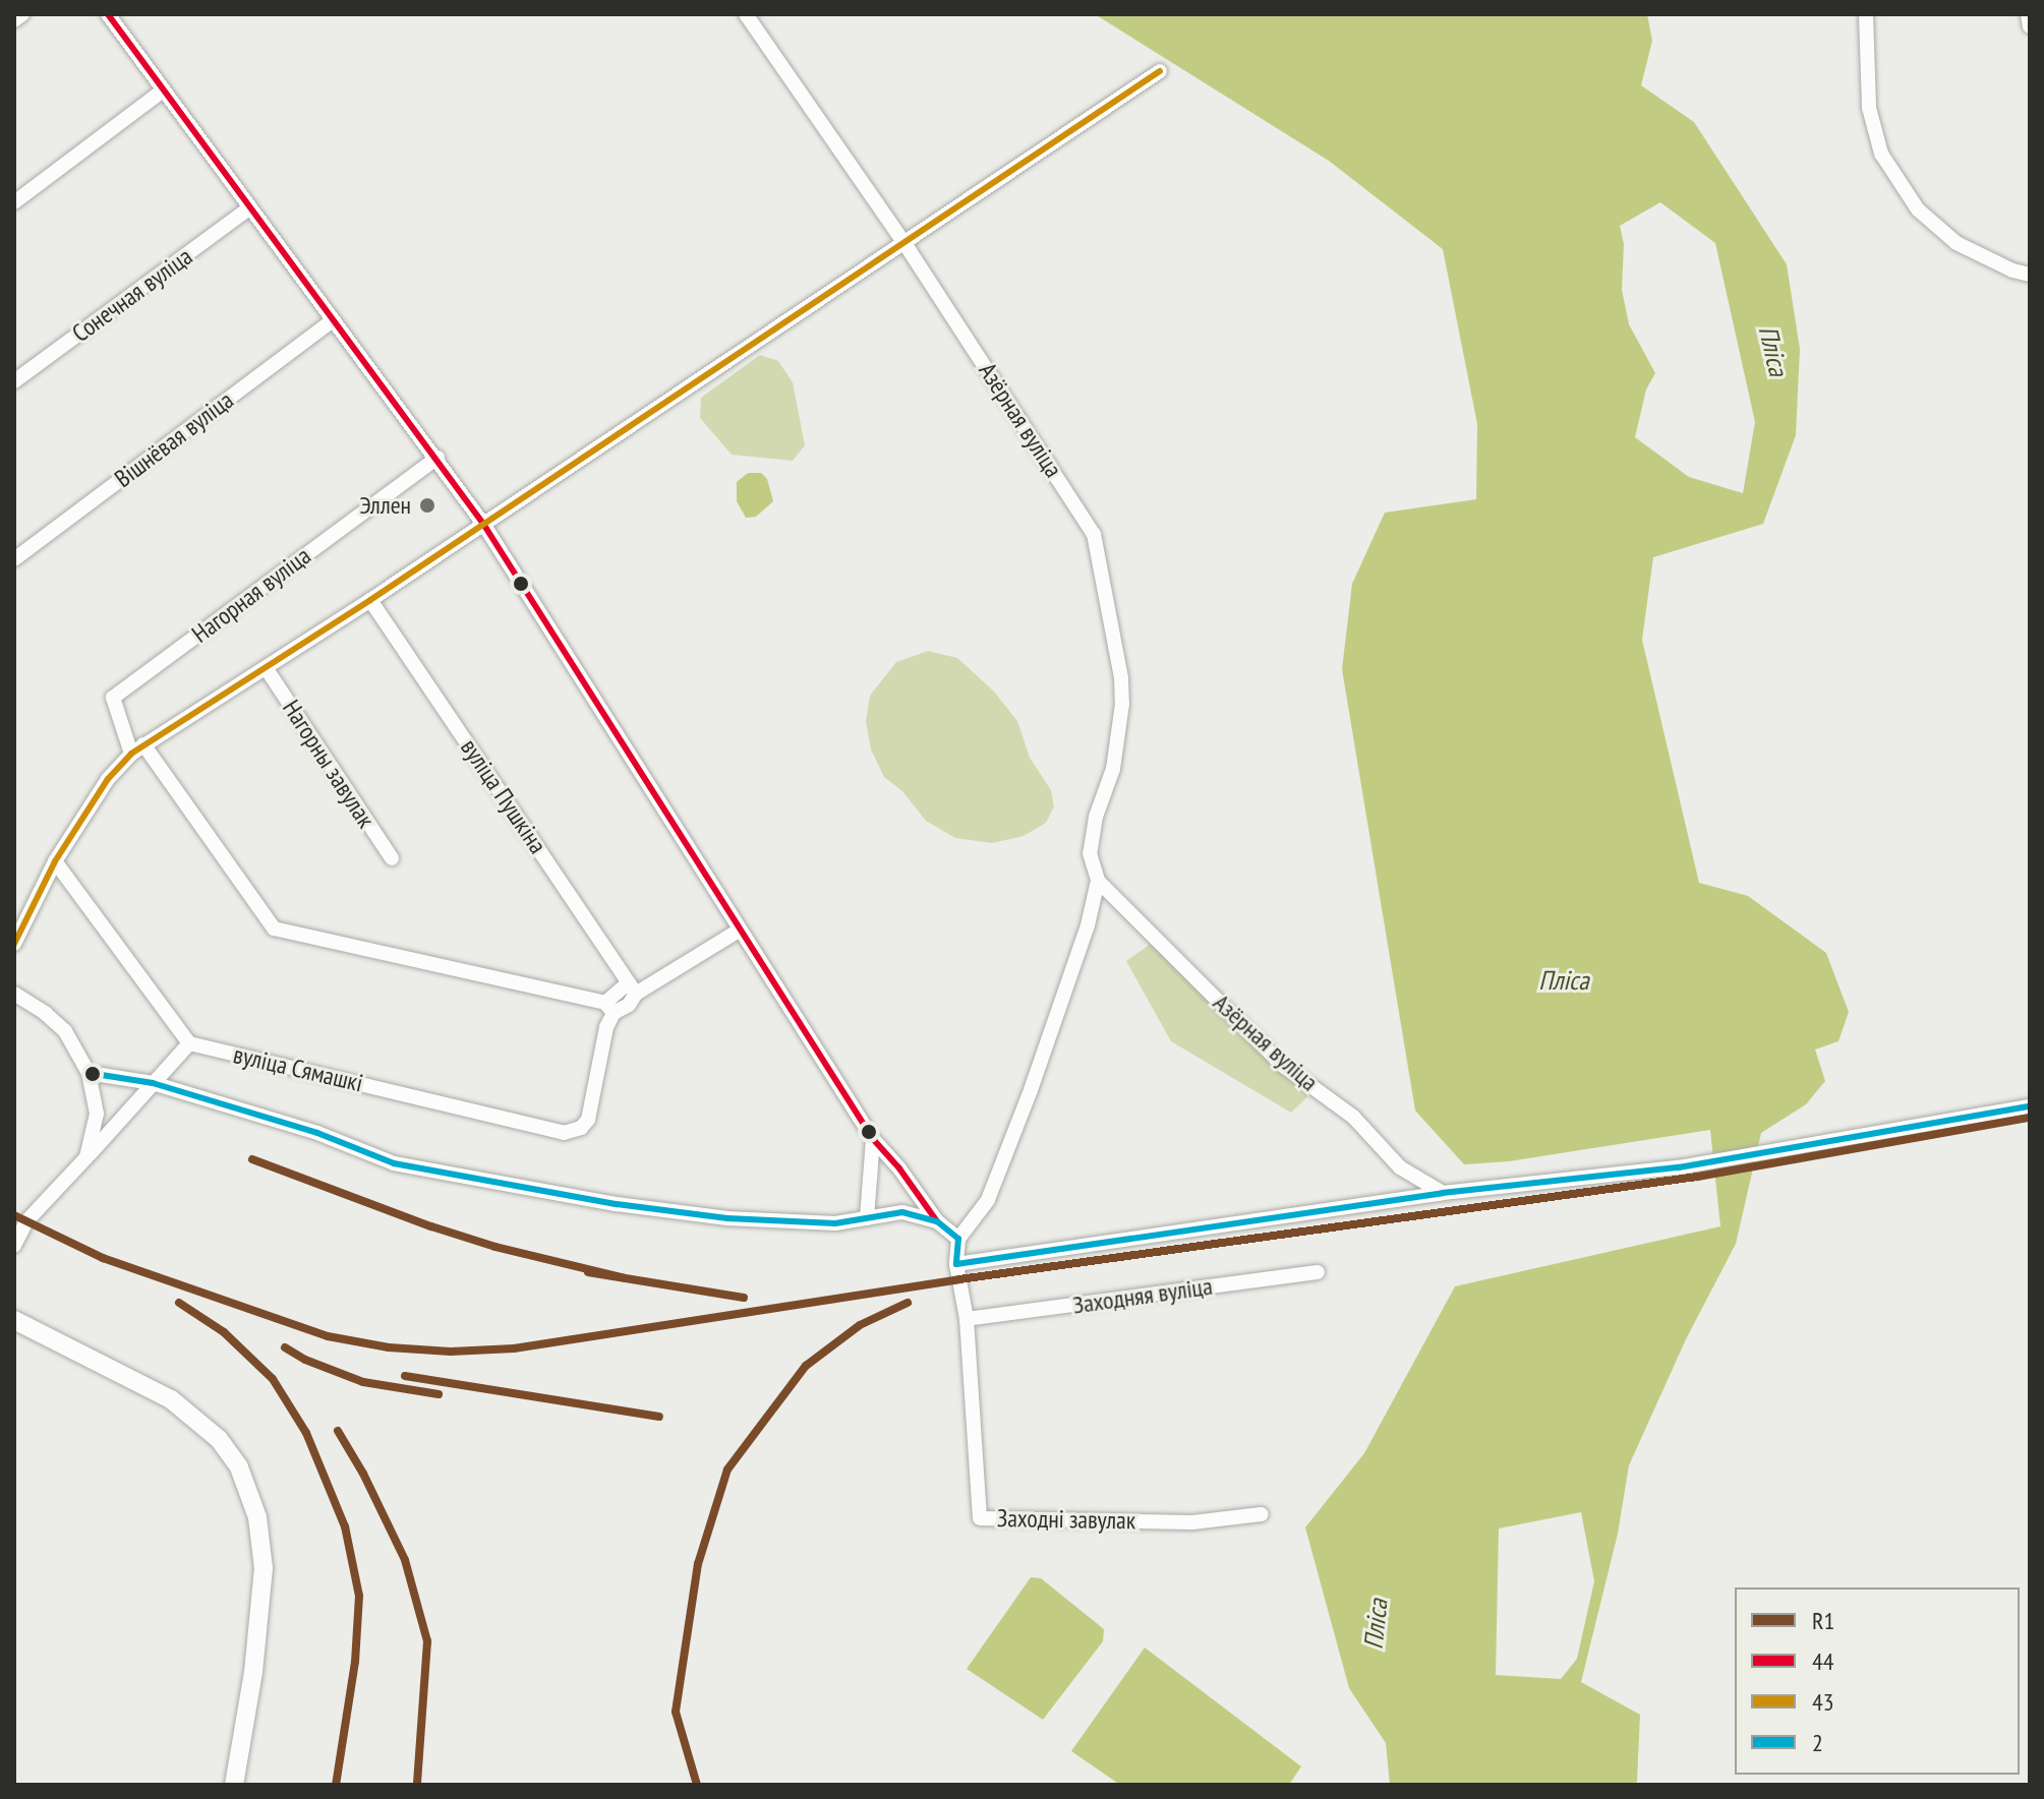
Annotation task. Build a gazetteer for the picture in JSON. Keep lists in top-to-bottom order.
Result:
{
  "streets": {
    "street": [
      "Сонечная вуліца",
      "Азёрная вуліца",
      "Вішнёвая вуліца",
      "Нагорная вуліца",
      "Нагорны завулак",
      "вуліца Пушкіна",
      "вуліца Сямашкі",
      "Заходняя вуліца",
      "Заходні завулак"
    ]
  },
  "crossings": [
    ["Азёрная вуліца", "Заходні завулак"],
    ["Заходняя вуліца", "Заходні завулак"]
  ],
  "water": ["Пліса"],
  "places": ["Эллен"],
  "lines": [
    "transit line 44",
    "transit line 43",
    "transit line 2",
    "transit line R1"
  ],
  "legend": [
    "R1",
    "44",
    "43",
    "2"
  ]
}
